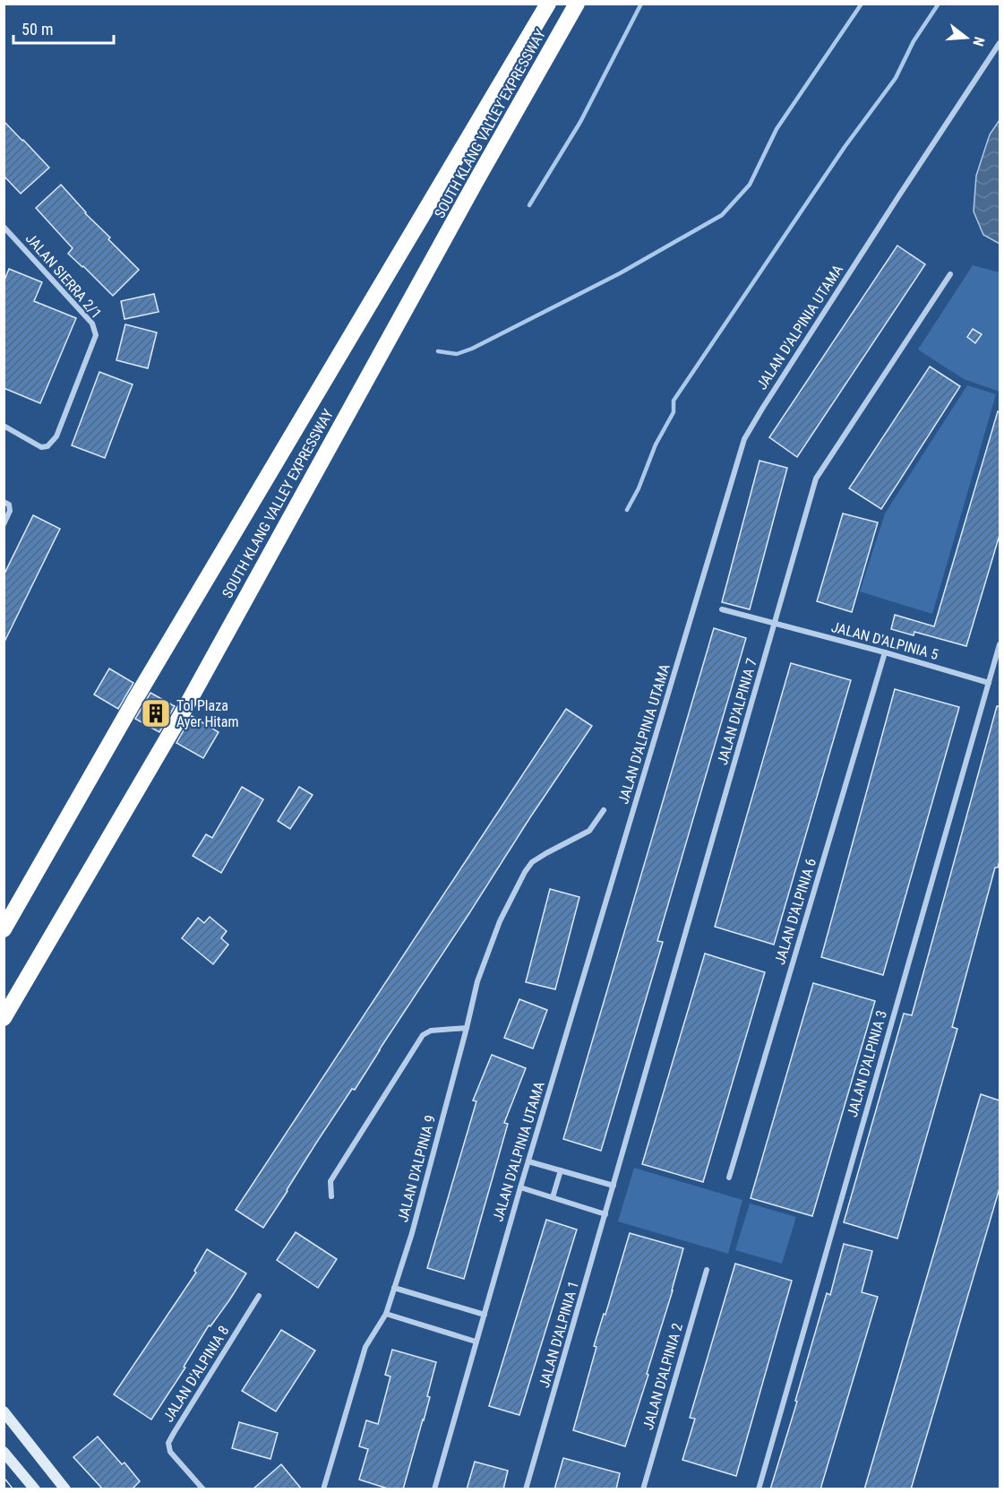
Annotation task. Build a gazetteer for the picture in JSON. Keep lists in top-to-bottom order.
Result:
{
  "streets": {
    "highway": ["SOUTH KLANG VALLEY EXPRESSWAY"],
    "street": [
      "JALAN SIERRA 2/1",
      "JALAN D'ALPINIA UTAMA",
      "JALAN D'ALPINIA 5",
      "JALAN D'ALPINIA 7",
      "JALAN D'ALPINIA 6",
      "JALAN D'ALPINIA 3",
      "JALAN D'ALPINIA 9",
      "JALAN D'ALPINIA 1",
      "JALAN D'ALPINIA 8",
      "JALAN D'ALPINIA 2"
    ]
  },
  "crossings": [
    ["JALAN D'ALPINIA 5", "JALAN D'ALPINIA 7"],
    ["JALAN D'ALPINIA 5", "JALAN D'ALPINIA 6"],
    ["JALAN D'ALPINIA 5", "JALAN D'ALPINIA 3"],
    ["JALAN D'ALPINIA 7", "JALAN D'ALPINIA 1"]
  ],
  "places": {
    "building": ["Tol Plaza Ayer Hitam"]
  },
  "scale_bar": "50 m",
  "north": "right"
}
